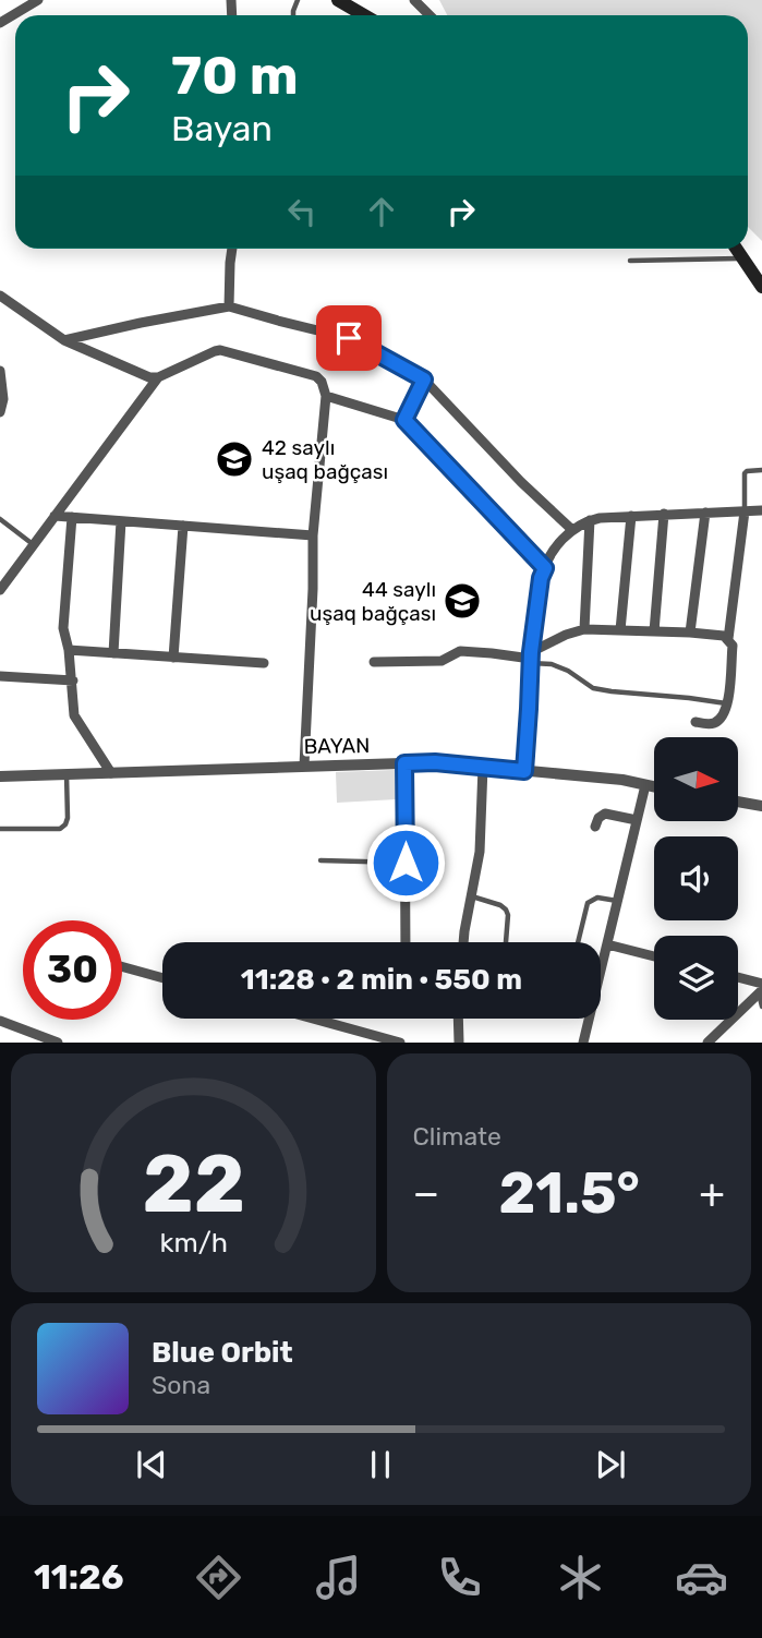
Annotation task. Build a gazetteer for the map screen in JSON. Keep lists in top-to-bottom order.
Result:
{
  "streets": {
    "street": ["BAYAN"]
  },
  "places": {
    "school or university": ["42 saylı uşaq bağçası", "44 saylı uşaq bağçası"]
  },
  "north": "right",
  "page": {
    "turn": ["70 m", "Bayan"],
    "limit": "30",
    "trip": "11:28 · 2 min · 550 m",
    "tile": "Climate",
    "heat": ["−", "21.5°", "+"],
    "song": ["Blue Orbit", "Sona"],
    "tabs": "11:26",
    "gauge": ["22", "km/h"]
  }
}
